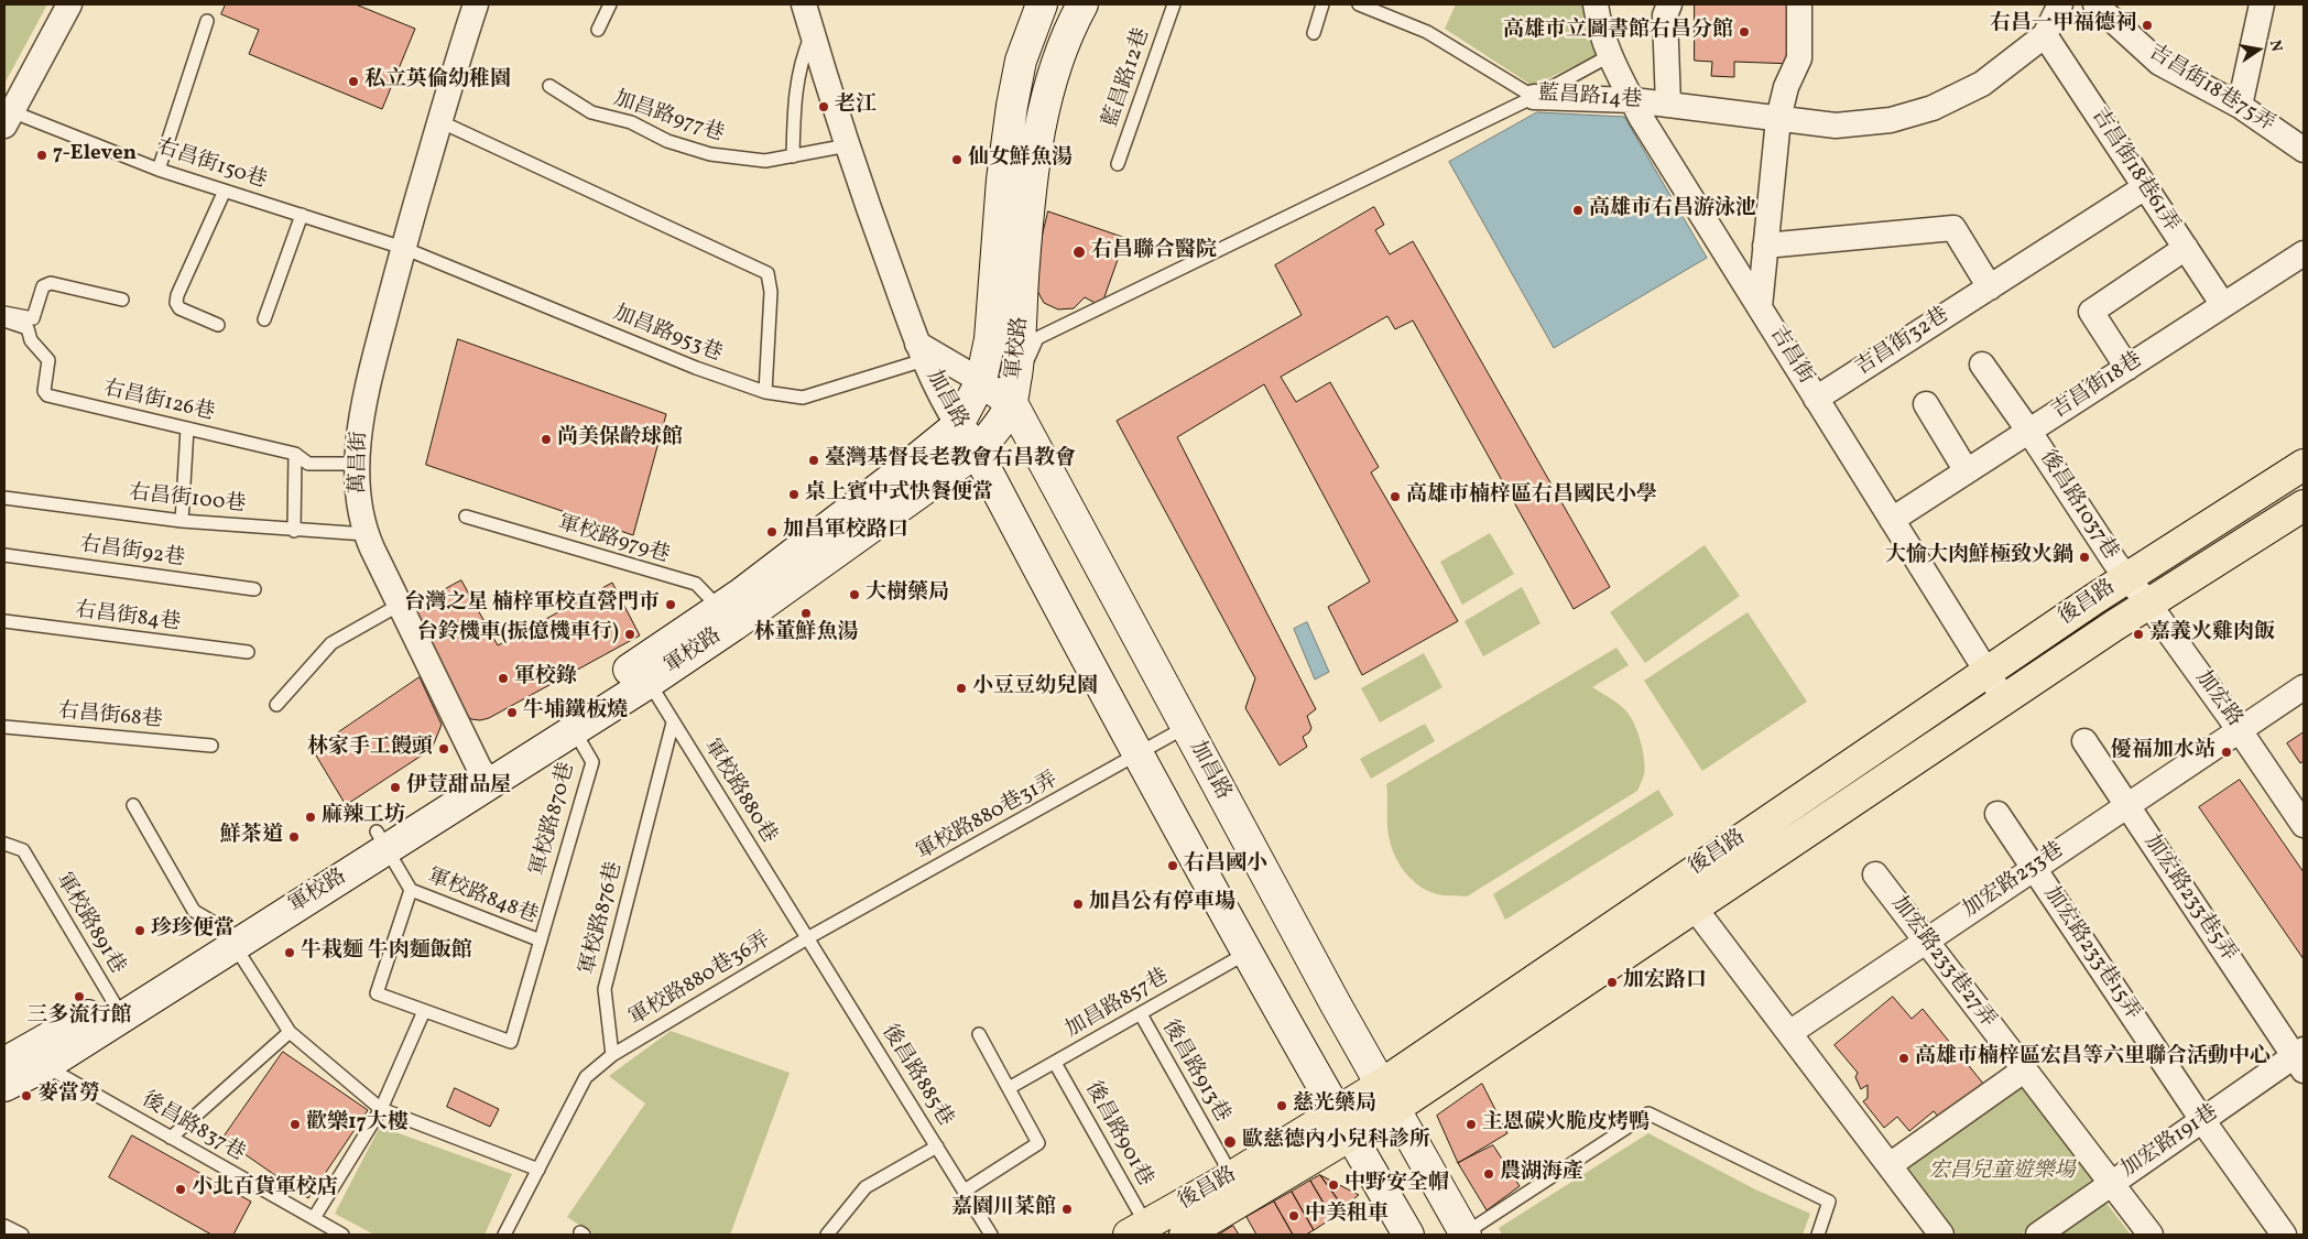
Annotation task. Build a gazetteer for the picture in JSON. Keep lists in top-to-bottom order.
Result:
{
  "streets": {
    "main road": ["後昌路"],
    "street": [
      "吉昌街18巷75弄",
      "藍昌路14巷",
      "吉昌街18巷61弄",
      "吉昌街32巷",
      "軍校路",
      "吉昌街",
      "吉昌街18巷",
      "加昌路",
      "萬昌街",
      "後昌路1037巷",
      "加宏路",
      "加宏路233巷",
      "加宏路233巷5弄",
      "加宏路233巷15弄",
      "加宏路233巷27弄",
      "加宏路191巷"
    ],
    "lane": [
      "藍昌路12巷",
      "加昌路977巷",
      "右昌街150巷",
      "加昌路953巷",
      "右昌街126巷",
      "右昌街100巷",
      "軍校路979巷",
      "右昌街92巷",
      "右昌街84巷",
      "右昌街68巷",
      "軍校路880巷",
      "軍校路880巷31弄",
      "軍校路870巷",
      "軍校路848巷",
      "軍校路876巷",
      "軍校路891巷",
      "軍校路880巷36弄",
      "加昌路857巷",
      "後昌路913巷",
      "後昌路885巷",
      "後昌路837巷",
      "後昌路901巷"
    ]
  },
  "crossings": [
    ["藍昌路14巷", "吉昌街18巷61弄"],
    ["藍昌路14巷", "吉昌街"],
    ["加昌路977巷", "加昌路"],
    ["右昌街150巷", "加昌路953巷"],
    ["右昌街150巷", "萬昌街"],
    ["吉昌街18巷61弄", "吉昌街32巷"],
    ["吉昌街18巷61弄", "吉昌街18巷"],
    ["加昌路953巷", "加昌路"],
    ["加昌路953巷", "萬昌街"],
    ["吉昌街32巷", "吉昌街"],
    ["軍校路", "加昌路"],
    ["軍校路", "萬昌街"],
    ["軍校路", "軍校路979巷"],
    ["軍校路", "軍校路880巷"],
    ["軍校路", "軍校路870巷"],
    ["軍校路", "軍校路891巷"],
    ["軍校路", "後昌路837巷"],
    ["吉昌街", "吉昌街18巷"],
    ["吉昌街", "後昌路"],
    ["吉昌街18巷", "後昌路1037巷"],
    ["加昌路", "後昌路"],
    ["加昌路", "軍校路880巷31弄"],
    ["加昌路", "加昌路857巷"],
    ["右昌街126巷", "萬昌街"],
    ["萬昌街", "右昌街100巷"],
    ["後昌路1037巷", "後昌路"],
    ["後昌路1037巷", "加宏路"],
    ["後昌路", "加宏路"],
    ["後昌路", "後昌路913巷"],
    ["後昌路", "後昌路901巷"],
    ["加宏路", "加宏路233巷"],
    ["軍校路880巷", "軍校路880巷31弄"],
    ["軍校路880巷", "軍校路876巷"],
    ["軍校路880巷", "軍校路880巷36弄"],
    ["軍校路880巷", "後昌路885巷"],
    ["軍校路880巷31弄", "軍校路880巷36弄"],
    ["軍校路880巷31弄", "後昌路885巷"],
    ["軍校路870巷", "軍校路848巷"],
    ["加宏路233巷", "加宏路233巷5弄"],
    ["加宏路233巷", "加宏路233巷15弄"],
    ["加宏路233巷", "加宏路233巷27弄"],
    ["加宏路233巷5弄", "加宏路191巷"],
    ["軍校路876巷", "軍校路880巷36弄"],
    ["加宏路233巷15弄", "加宏路191巷"],
    ["加宏路233巷27弄", "加宏路191巷"],
    ["軍校路880巷36弄", "後昌路885巷"],
    ["加昌路857巷", "後昌路913巷"],
    ["加昌路857巷", "後昌路901巷"]
  ],
  "parks": ["宏昌兒童遊樂場"],
  "places": [
    "右昌一甲福德祠",
    "高雄市立圖書館右昌分館",
    "私立英倫幼稚園",
    "老江",
    "7-Eleven",
    "仙女鮮魚湯",
    "高雄市右昌游泳池",
    "右昌聯合醫院",
    "尚美保齡球館",
    "臺灣基督長老教會右昌教會",
    "桌上賓中式快餐便當",
    "高雄市楠梓區右昌國民小學",
    "加昌軍校路口",
    "大愉大肉鮮極致火鍋",
    "大樹藥局",
    "台灣之星 楠梓軍校直營門市",
    "林董鮮魚湯",
    "台鈴機車(振億機車行)",
    "嘉義火雞肉飯",
    "軍校錄",
    "小豆豆幼兒園",
    "牛埔鐵板燒",
    "林家手工饅頭",
    "優福加水站",
    "伊荳甜品屋",
    "麻辣工坊",
    "鮮茶道",
    "右昌國小",
    "加昌公有停車場",
    "珍珍便當",
    "牛栽麵 牛肉麵飯館",
    "加宏路口",
    "三多流行館",
    "高雄市楠梓區宏昌等六里聯合活動中心",
    "麥當勞",
    "慈光藥局",
    "歡樂17大樓",
    "主恩碳火脆皮烤鴨",
    "歐慈德內小兒科診所",
    "農湖海產",
    "中野安全帽",
    "小北百貨軍校店",
    "嘉園川菜館",
    "中美租車"
  ],
  "north": "right"
}
